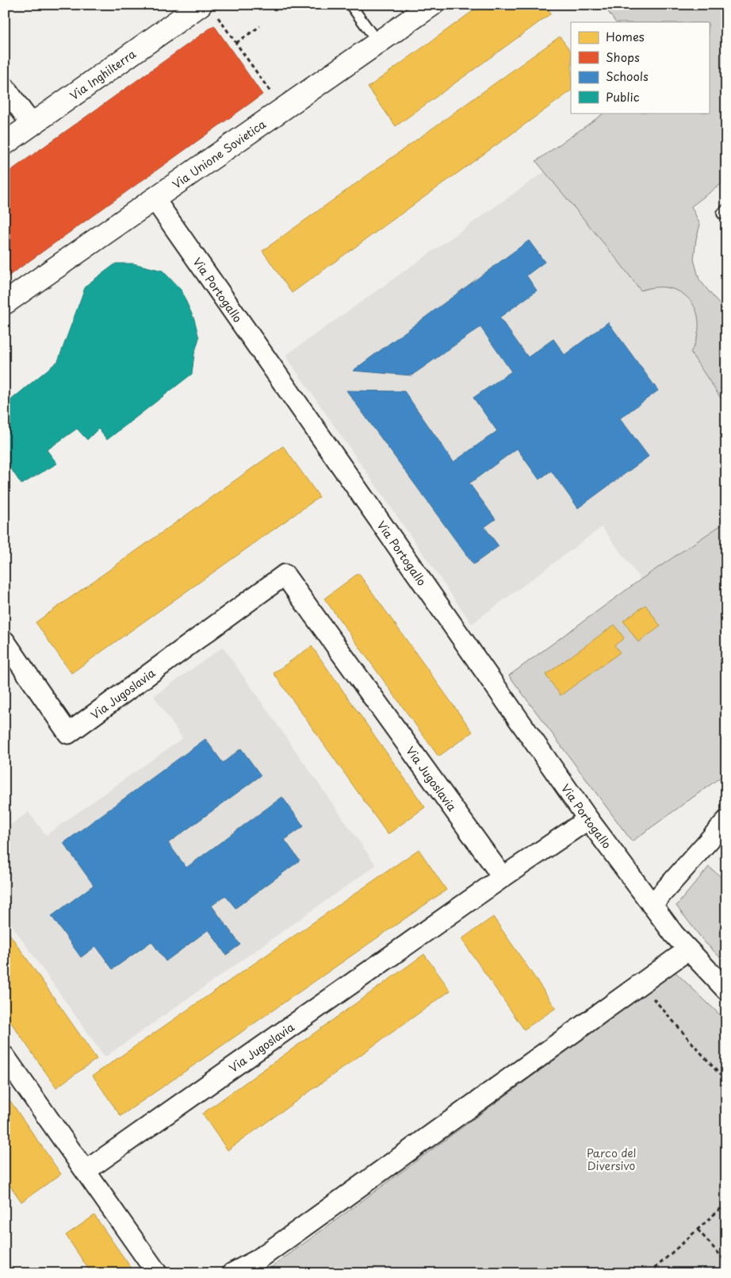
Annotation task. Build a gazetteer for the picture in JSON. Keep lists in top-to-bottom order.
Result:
{
  "streets": {
    "main road": ["Via Inghilterra", "Via Unione Sovietica"],
    "street": ["Via Portogallo", "Via Jugoslavia"]
  },
  "crossings": [
    ["Via Unione Sovietica", "Via Portogallo"]
  ],
  "parks": ["Parco del Diversivo"],
  "legend": [
    "Homes",
    "Shops",
    "Schools",
    "Public"
  ]
}
